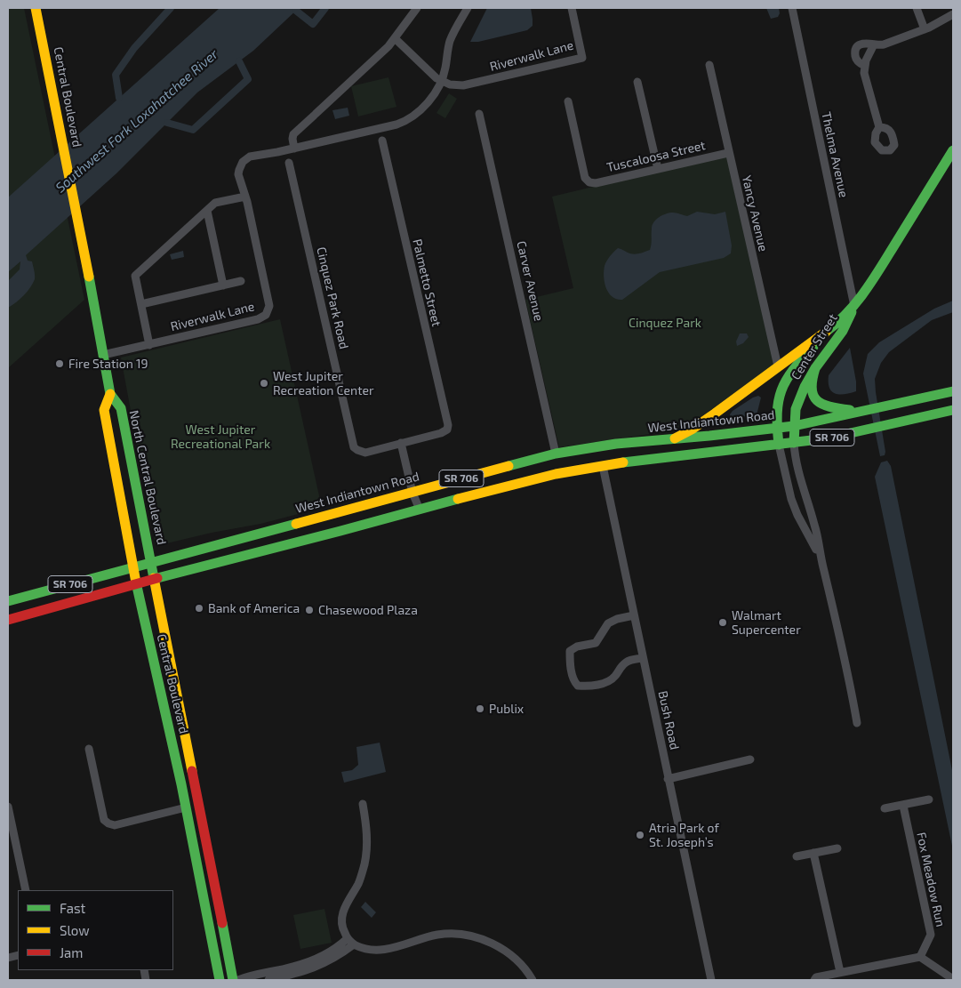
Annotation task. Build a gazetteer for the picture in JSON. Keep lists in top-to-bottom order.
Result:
{
  "streets": {
    "street": [
      "Riverwalk Lane",
      "Central Boulevard",
      "Thelma Avenue",
      "Tuscaloosa Street",
      "Yancy Avenue",
      "Carver Avenue",
      "Palmetto Street",
      "Cinquez Park Road",
      "Center Street",
      "West Indiantown Road",
      "SR 706",
      "North Central Boulevard",
      "Bush Road",
      "Fox Meadow Run"
    ]
  },
  "crossings": [
    ["Riverwalk Lane", "North Central Boulevard"],
    ["Central Boulevard", "West Indiantown Road"],
    ["Central Boulevard", "SR 706"],
    ["Central Boulevard", "North Central Boulevard"],
    ["Thelma Avenue", "Center Street"],
    ["Tuscaloosa Street", "Yancy Avenue"],
    ["Yancy Avenue", "Center Street"],
    ["Carver Avenue", "West Indiantown Road"],
    ["Palmetto Street", "Cinquez Park Road"],
    ["Center Street", "West Indiantown Road"],
    ["Center Street", "SR 706"],
    ["West Indiantown Road", "North Central Boulevard"],
    ["SR 706", "Bush Road"]
  ],
  "water": ["Southwest Fork Loxahatchee River"],
  "parks": ["Cinquez Park", "West Jupiter Recreational Park"],
  "places": [
    "Fire Station 19",
    "West Jupiter Recreation Center",
    "Bank of America",
    "Chasewood Plaza",
    "Walmart Supercenter",
    "Publix",
    "Atria Park of St. Joseph’s"
  ],
  "legend": ["Fast", "Slow", "Jam"]
}
